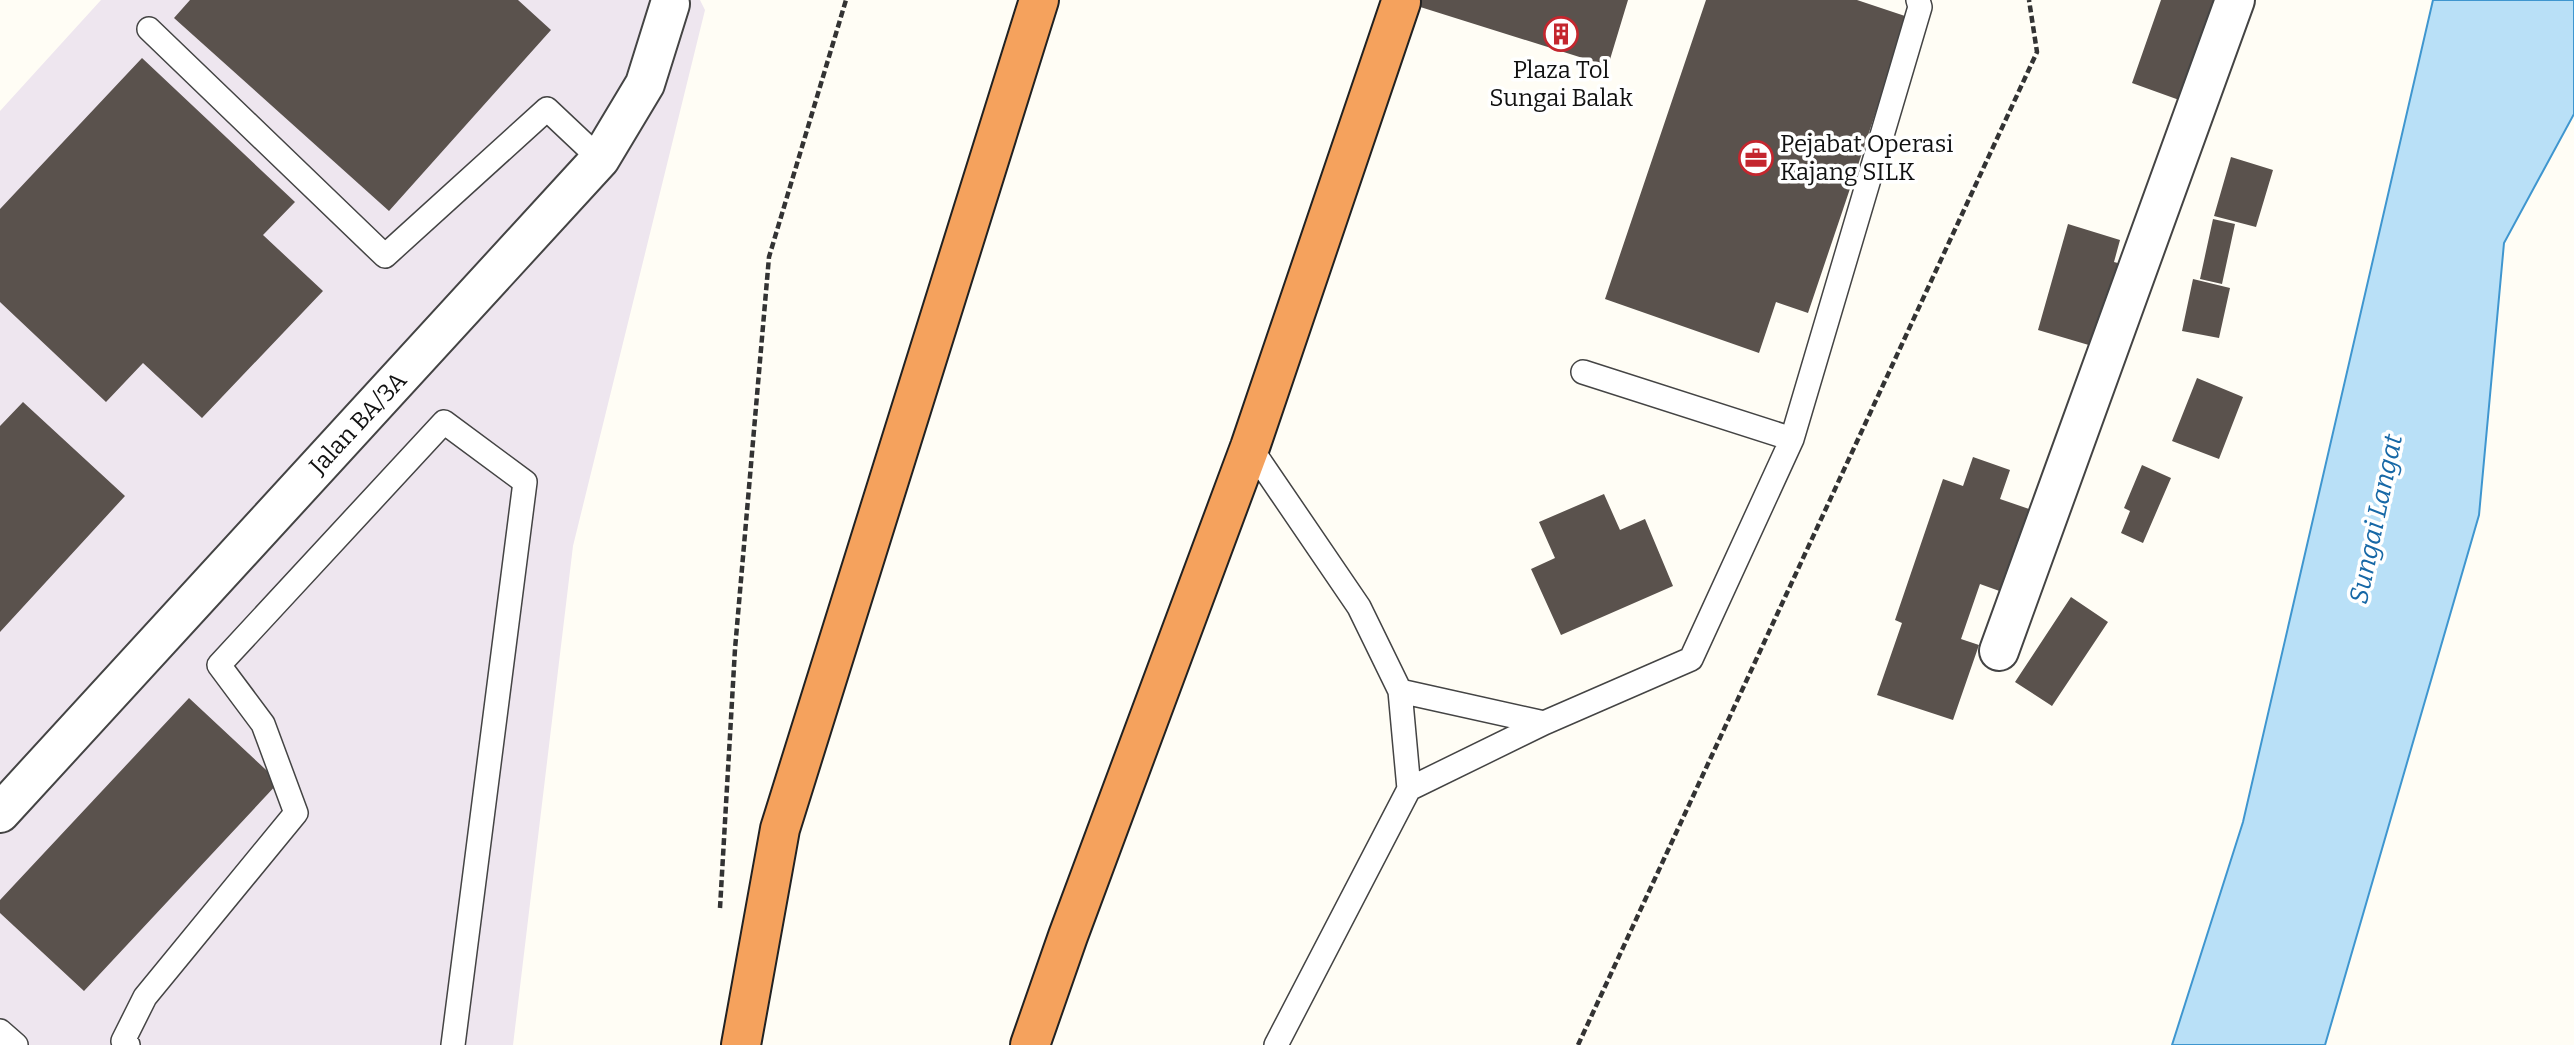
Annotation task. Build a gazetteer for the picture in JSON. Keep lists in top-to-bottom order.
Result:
{
  "streets": {
    "street": ["Jalan BA/3A"]
  },
  "water": ["Sungai Langat"],
  "places": {
    "building": ["Plaza Tol Sungai Balak"],
    "office": ["Pejabat Operasi Kajang SILK"]
  }
}
